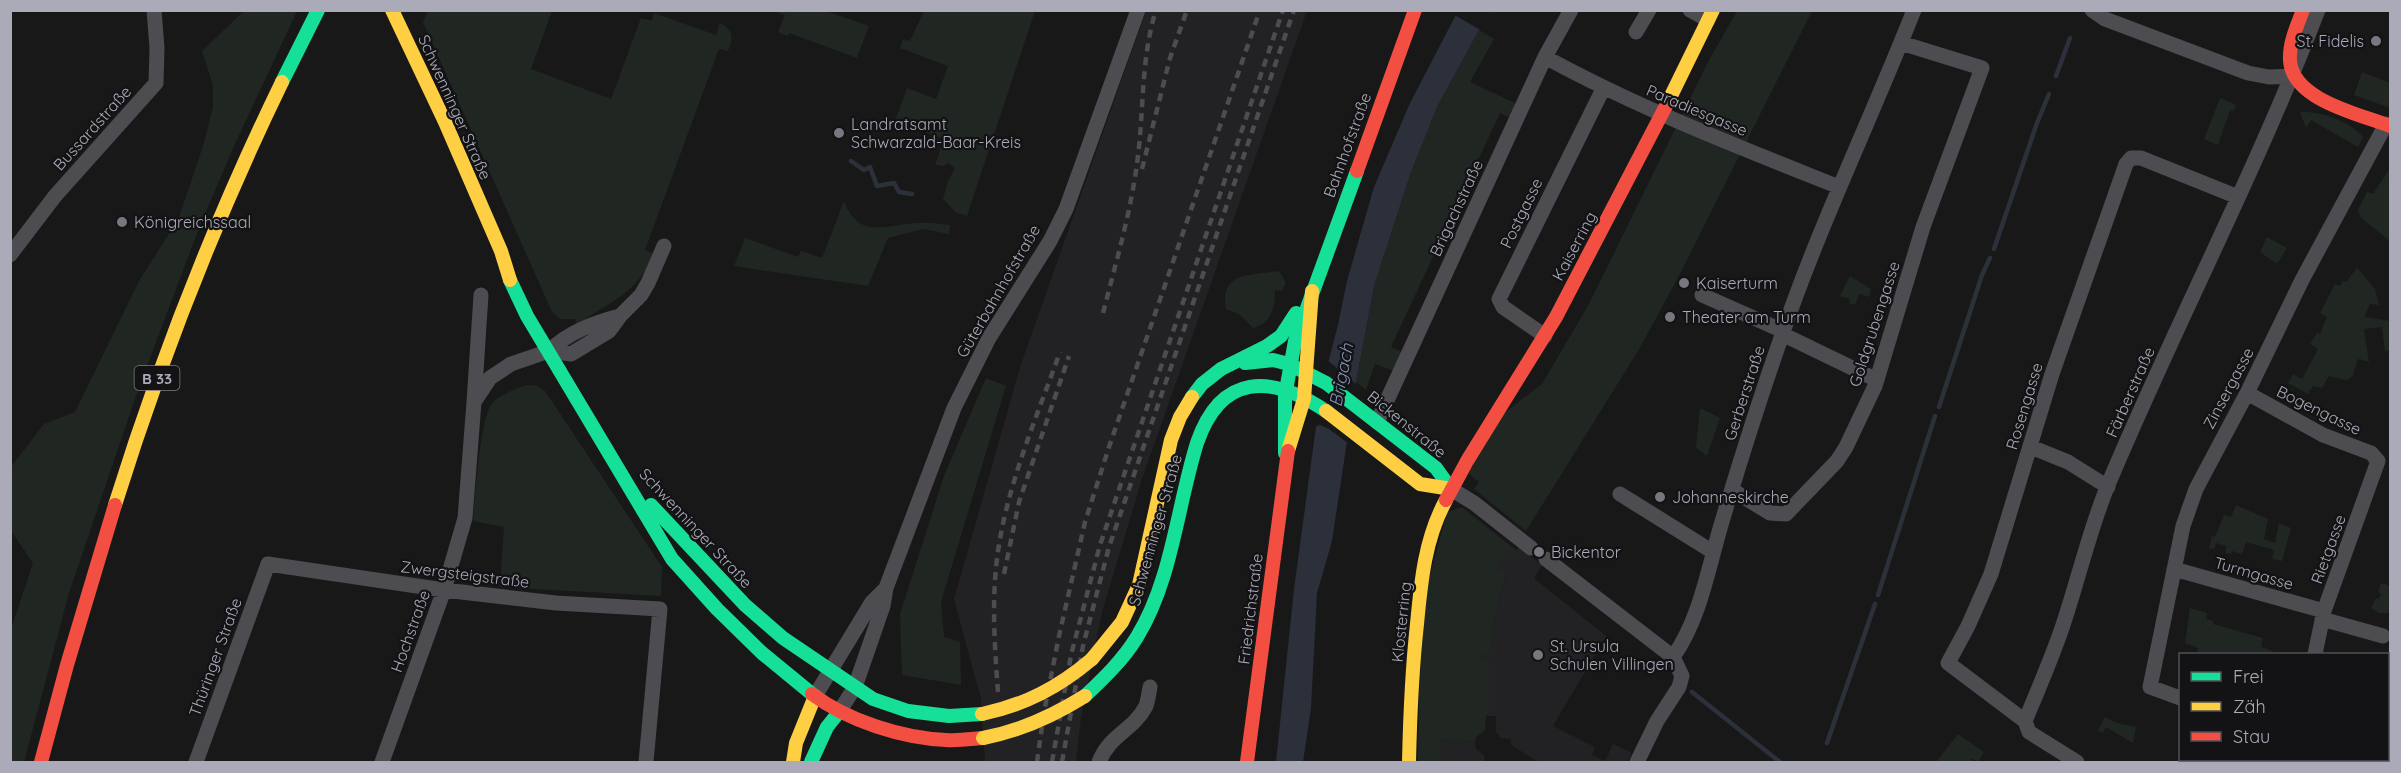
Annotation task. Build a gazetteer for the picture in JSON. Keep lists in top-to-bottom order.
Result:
{
  "streets": {
    "main road": [
      "Schwenninger Straße",
      "Bahnhofstraße",
      "Kaiserring",
      "B 33",
      "Bickenstraße",
      "Friedrichstraße",
      "Klosterring"
    ],
    "street": [
      "Paradiesgasse",
      "Bussardstraße",
      "Brigachstraße",
      "Postgasse",
      "Güterbahnhofstraße",
      "Goldgrubengasse",
      "Zinsergasse",
      "Färberstraße",
      "Gerberstraße",
      "Rosengasse",
      "Bogengasse",
      "Rietgasse",
      "Turmgasse",
      "Zwergsteigstraße",
      "Hochstraße",
      "Thüringer Straße"
    ]
  },
  "crossings": [
    ["Schwenninger Straße", "Bahnhofstraße"],
    ["Schwenninger Straße", "Güterbahnhofstraße"],
    ["Schwenninger Straße", "Bickenstraße"],
    ["Schwenninger Straße", "Friedrichstraße"],
    ["Paradiesgasse", "Brigachstraße"],
    ["Paradiesgasse", "Postgasse"],
    ["Paradiesgasse", "Kaiserring"],
    ["Paradiesgasse", "Gerberstraße"],
    ["Bahnhofstraße", "Bickenstraße"],
    ["Bahnhofstraße", "Friedrichstraße"],
    ["Brigachstraße", "Bickenstraße"],
    ["Postgasse", "Kaiserring"],
    ["Kaiserring", "Bickenstraße"],
    ["Kaiserring", "Klosterring"],
    ["Goldgrubengasse", "Gerberstraße"],
    ["Zinsergasse", "Bogengasse"],
    ["Zinsergasse", "Turmgasse"],
    ["Färberstraße", "Rosengasse"],
    ["Bogengasse", "Rietgasse"],
    ["Bickenstraße", "Friedrichstraße"],
    ["Bickenstraße", "Klosterring"],
    ["Rietgasse", "Turmgasse"],
    ["Zwergsteigstraße", "Hochstraße"],
    ["Zwergsteigstraße", "Thüringer Straße"]
  ],
  "water": ["Brigach"],
  "places": [
    "St. Fidelis",
    "Landratsamt Schwarzald-Baar-Kreis",
    "Königreichssaal",
    "Kaiserturm",
    "Theater am Turm",
    "Johanneskirche",
    "Bickentor",
    "St. Ursula Schulen Villingen"
  ],
  "legend": ["Frei", "Zäh", "Stau"]
}
